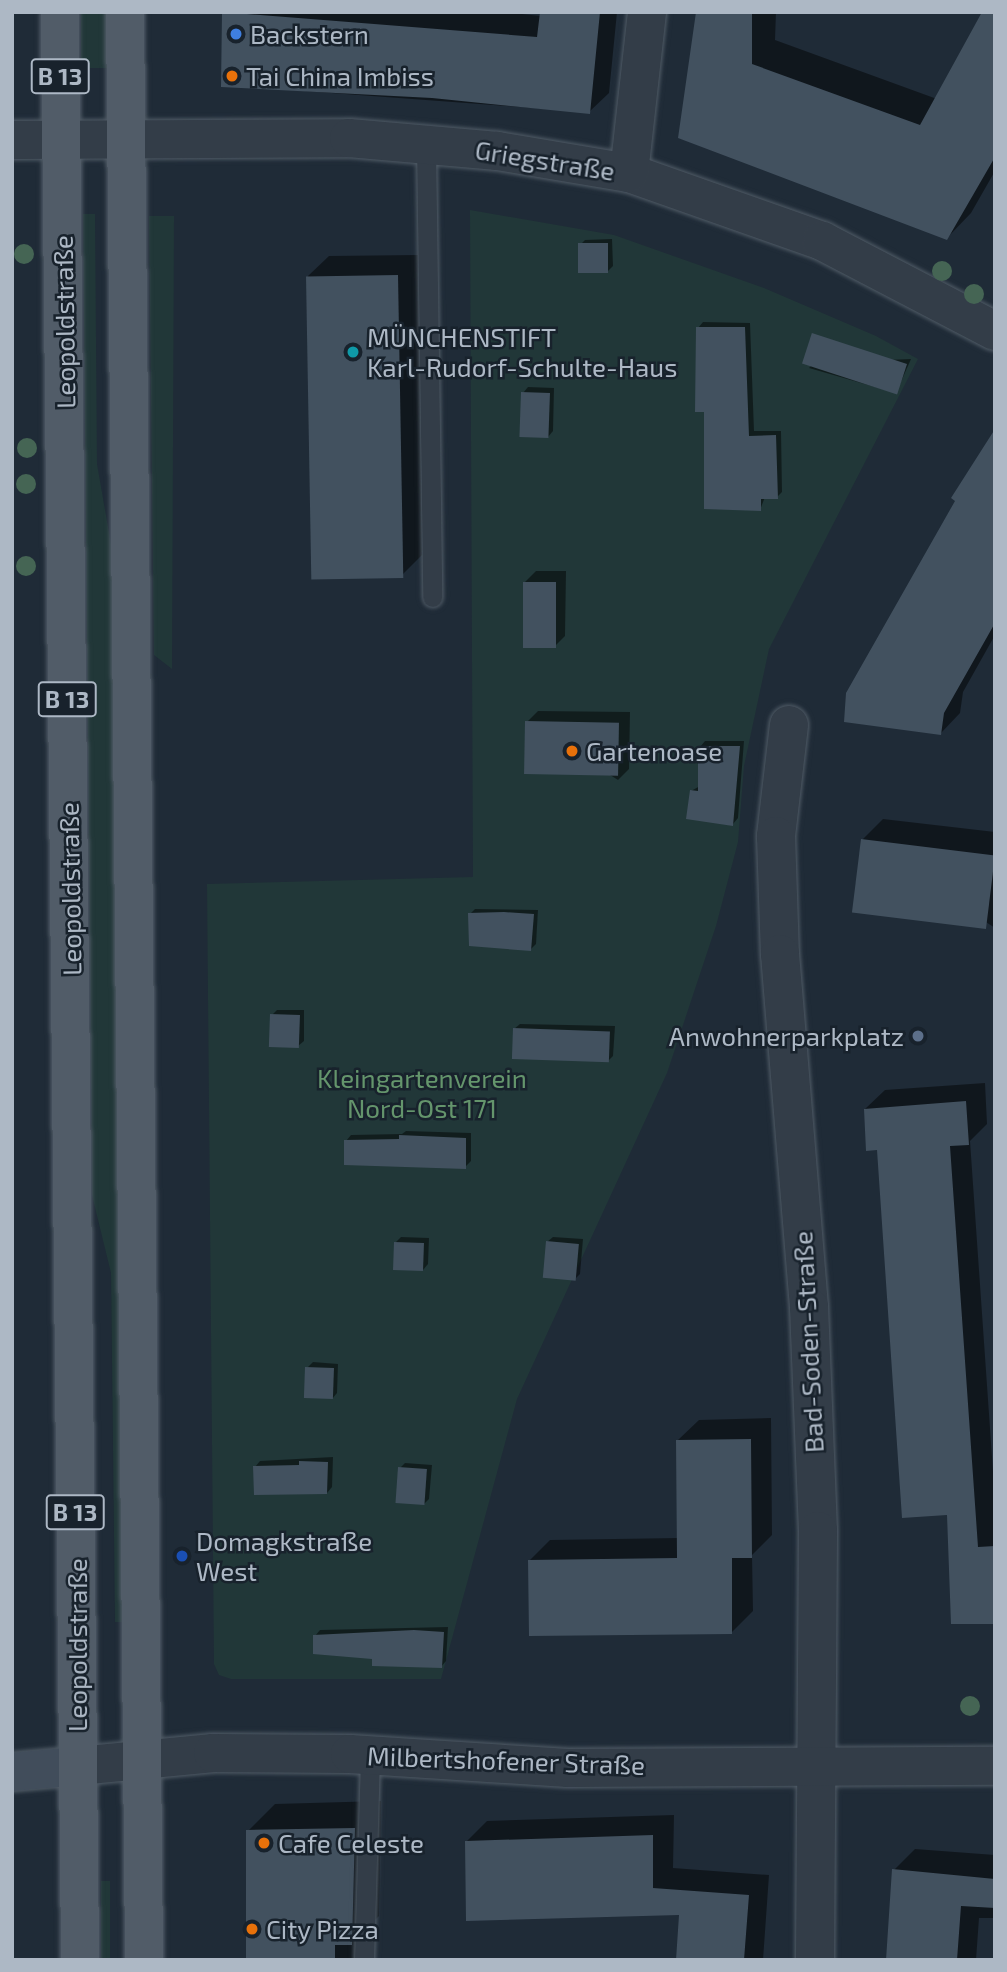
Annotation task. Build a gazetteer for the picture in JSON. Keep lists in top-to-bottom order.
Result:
{
  "streets": {
    "main road": ["B 13", "Leopoldstraße"],
    "street": ["Griegstraße", "Bad-Soden-Straße", "Milbertshofener Straße"]
  },
  "crossings": [
    ["B 13", "Griegstraße"],
    ["B 13", "Leopoldstraße"],
    ["B 13", "Milbertshofener Straße"],
    ["Griegstraße", "Leopoldstraße"],
    ["Leopoldstraße", "Milbertshofener Straße"],
    ["Bad-Soden-Straße", "Milbertshofener Straße"]
  ],
  "parks": ["Kleingartenverein Nord-Ost 171"],
  "places": [
    "Backstern",
    "Tai China Imbiss",
    "MÜNCHENSTIFT Karl-Rudorf-Schulte-Haus",
    "Gartenoase",
    "Anwohnerparkplatz",
    "Domagkstraße West",
    "Cafe Celeste",
    "City Pizza"
  ]
}
